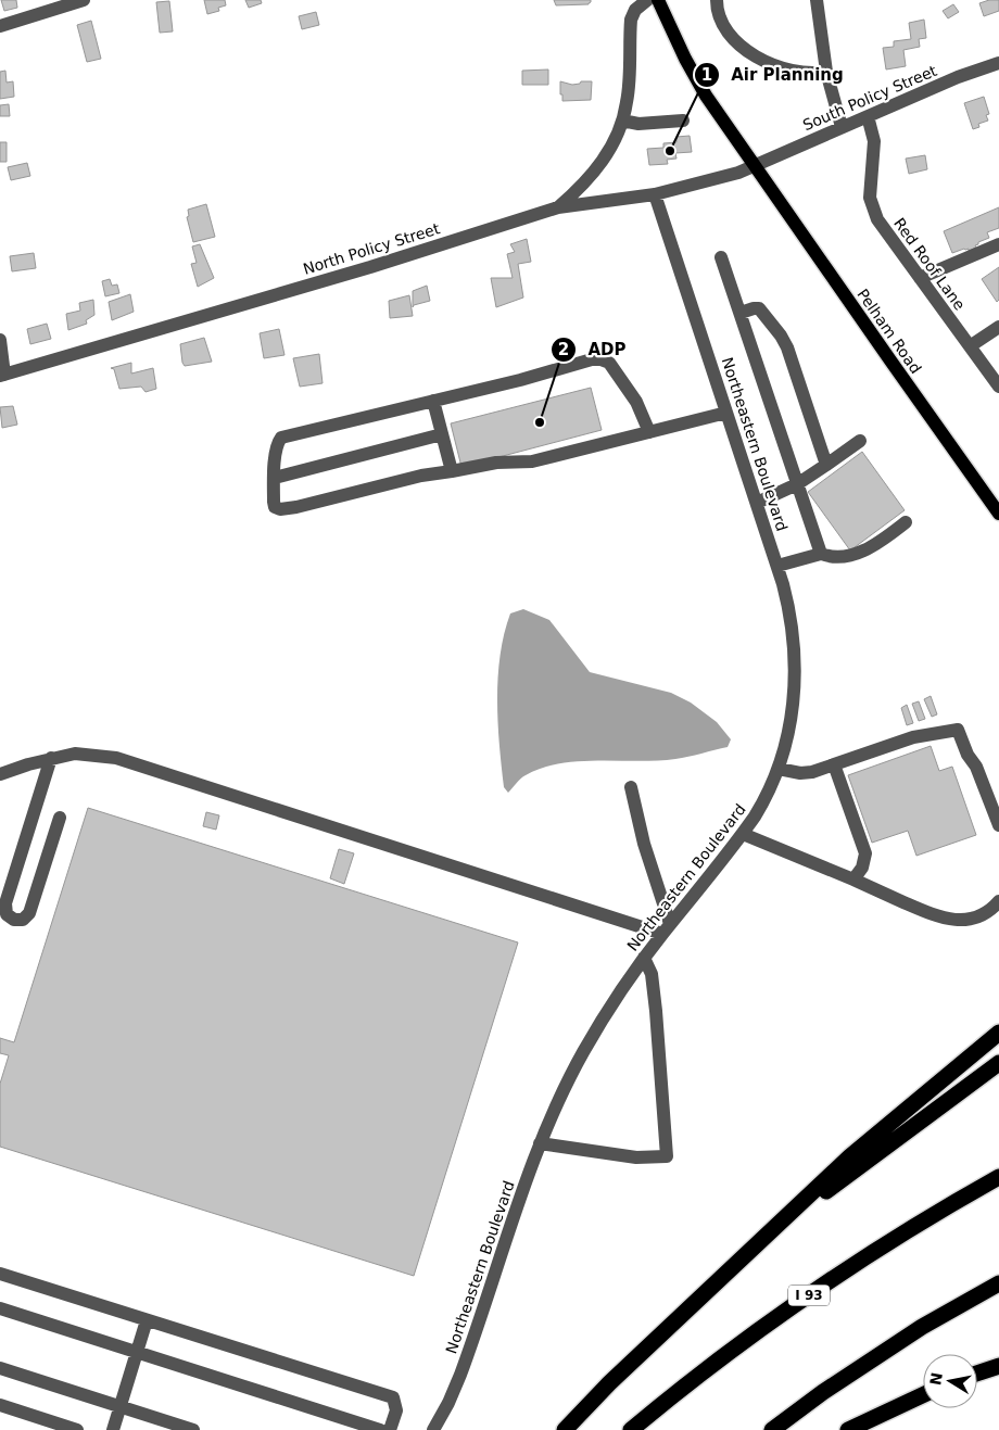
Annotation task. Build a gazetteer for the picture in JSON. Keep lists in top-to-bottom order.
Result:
{
  "streets": {
    "highway": ["I 93"],
    "main road": ["Pelham Road"],
    "street": [
      "South Policy Street",
      "North Policy Street",
      "Red Roof Lane",
      "Northeastern Boulevard"
    ]
  },
  "crossings": [
    ["South Policy Street", "North Policy Street"],
    ["South Policy Street", "Red Roof Lane"],
    ["South Policy Street", "Pelham Road"],
    ["North Policy Street", "Pelham Road"],
    ["North Policy Street", "Northeastern Boulevard"]
  ],
  "places": ["Air Planning", "ADP"],
  "north": "left"
}
